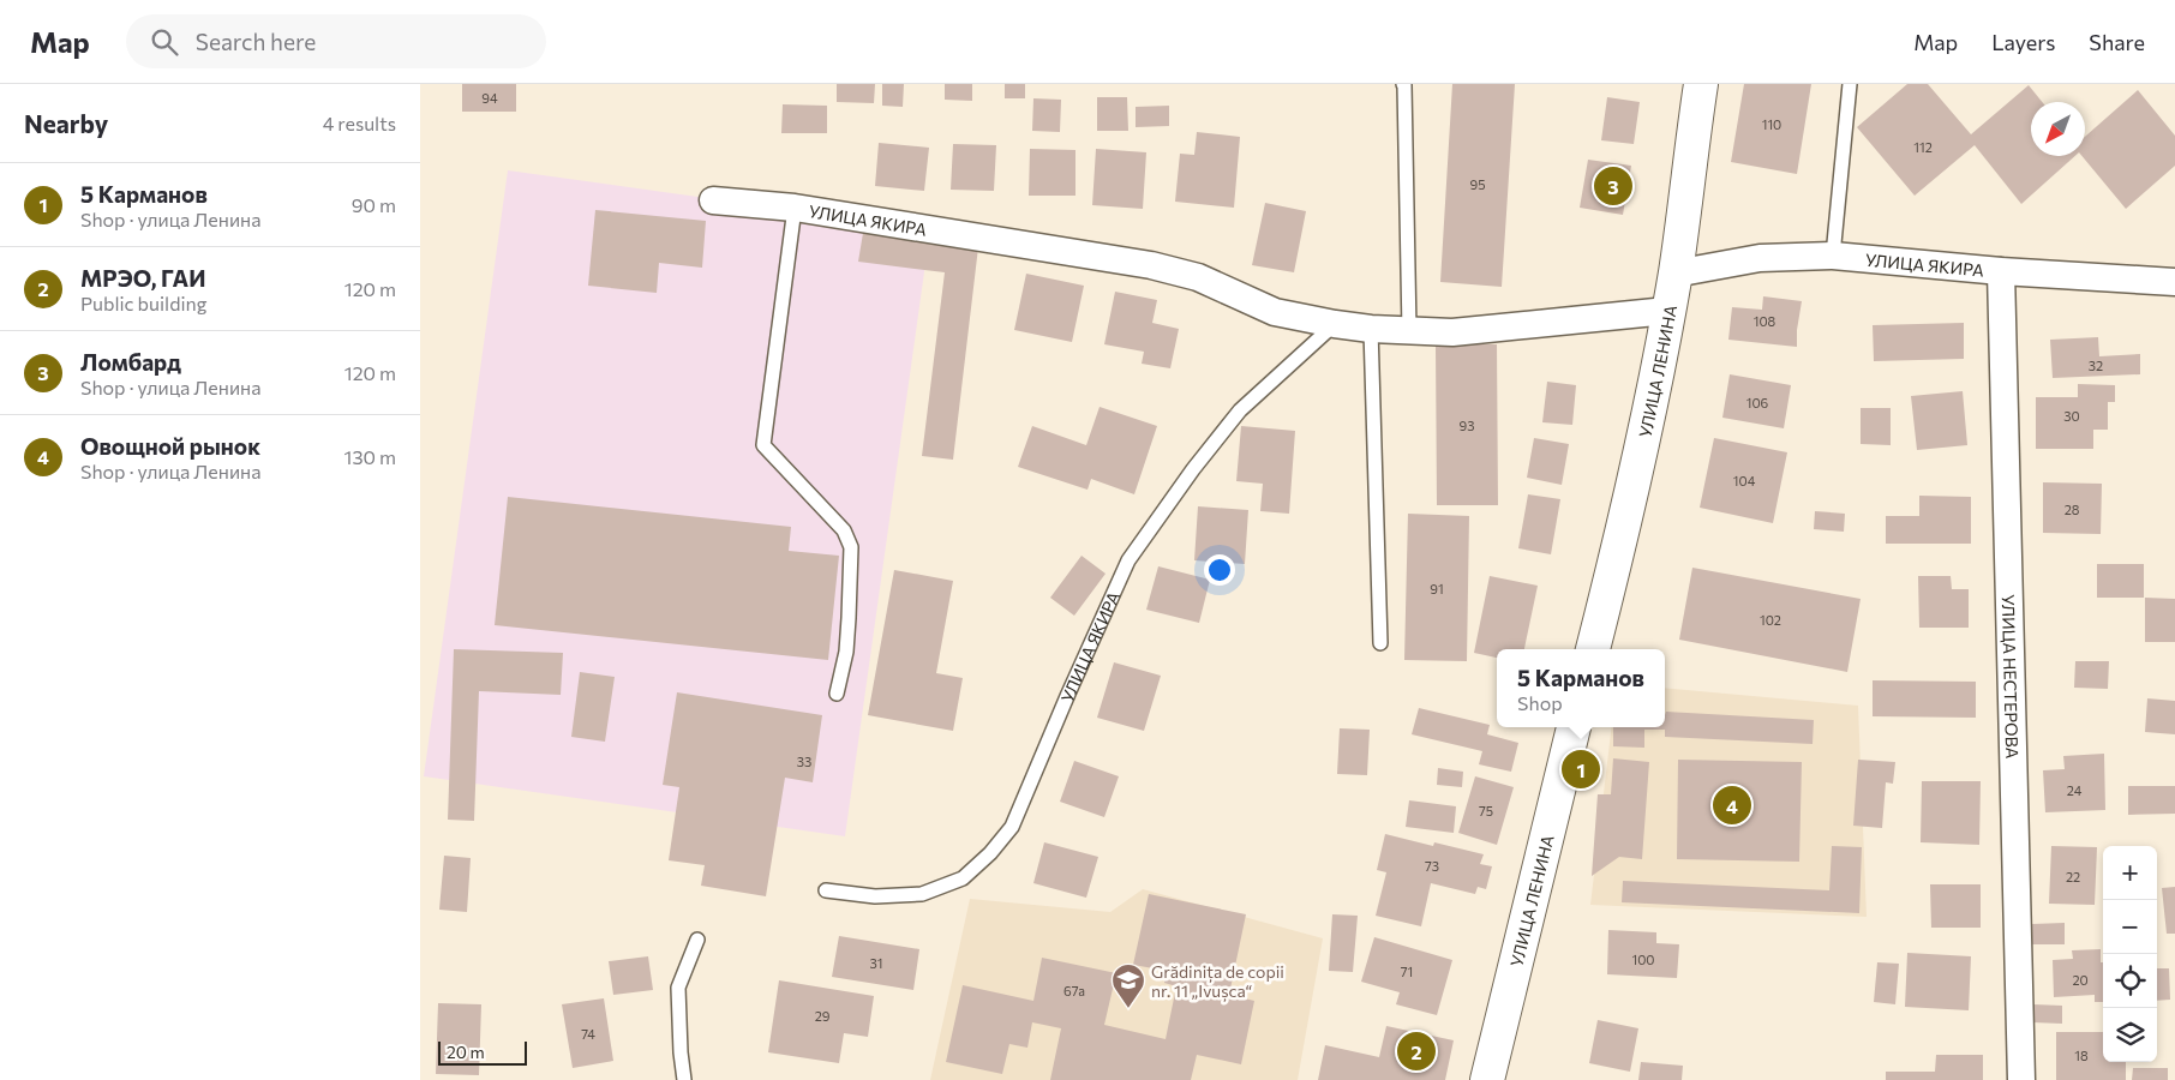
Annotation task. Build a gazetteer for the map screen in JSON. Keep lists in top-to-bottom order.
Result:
{
  "streets": {
    "street": ["УЛИЦА ЯКИРА", "УЛИЦА ЛЕНИНА", "УЛИЦА НЕСТЕРОВА"]
  },
  "crossings": [
    ["УЛИЦА ЯКИРА", "УЛИЦА ЛЕНИНА"],
    ["УЛИЦА ЯКИРА", "УЛИЦА НЕСТЕРОВА"]
  ],
  "places": {
    "school or university": ["Grădinița de copii nr. 11 „Ivușca“"]
  },
  "house_numbers": [
    "94",
    "110",
    "112",
    "95",
    "108",
    "32",
    "106",
    "30",
    "93",
    "104",
    "28",
    "91",
    "102",
    "33",
    "24",
    "75",
    "73",
    "22",
    "100",
    "31",
    "71",
    "20",
    "67а",
    "29",
    "74",
    "18"
  ],
  "scale_bar": "20 m",
  "north": "bottom left",
  "page": {
    "header": "Map",
    "search": "Search here",
    "nav": ["Map", "Layers", "Share"],
    "heading": ["Nearby", "4 results"],
    "list": [
      {
        "mark": "1",
        "name": "5 Карманов",
        "note": "Shop · улица Ленина",
        "value": "90 m"
      },
      {
        "mark": "2",
        "name": "МРЭО, ГАИ",
        "note": "Public building",
        "value": "120 m"
      },
      {
        "mark": "3",
        "name": "Ломбард",
        "note": "Shop · улица Ленина",
        "value": "120 m"
      },
      {
        "mark": "4",
        "name": "Овощной рынок",
        "note": "Shop · улица Ленина",
        "value": "130 m"
      }
    ],
    "pins": [
      "3",
      "1",
      "4",
      "2"
    ],
    "popup": ["5 Карманов", "Shop"],
    "map_buttons": ["+", "−"],
    "scale": "20 m"
  }
}
